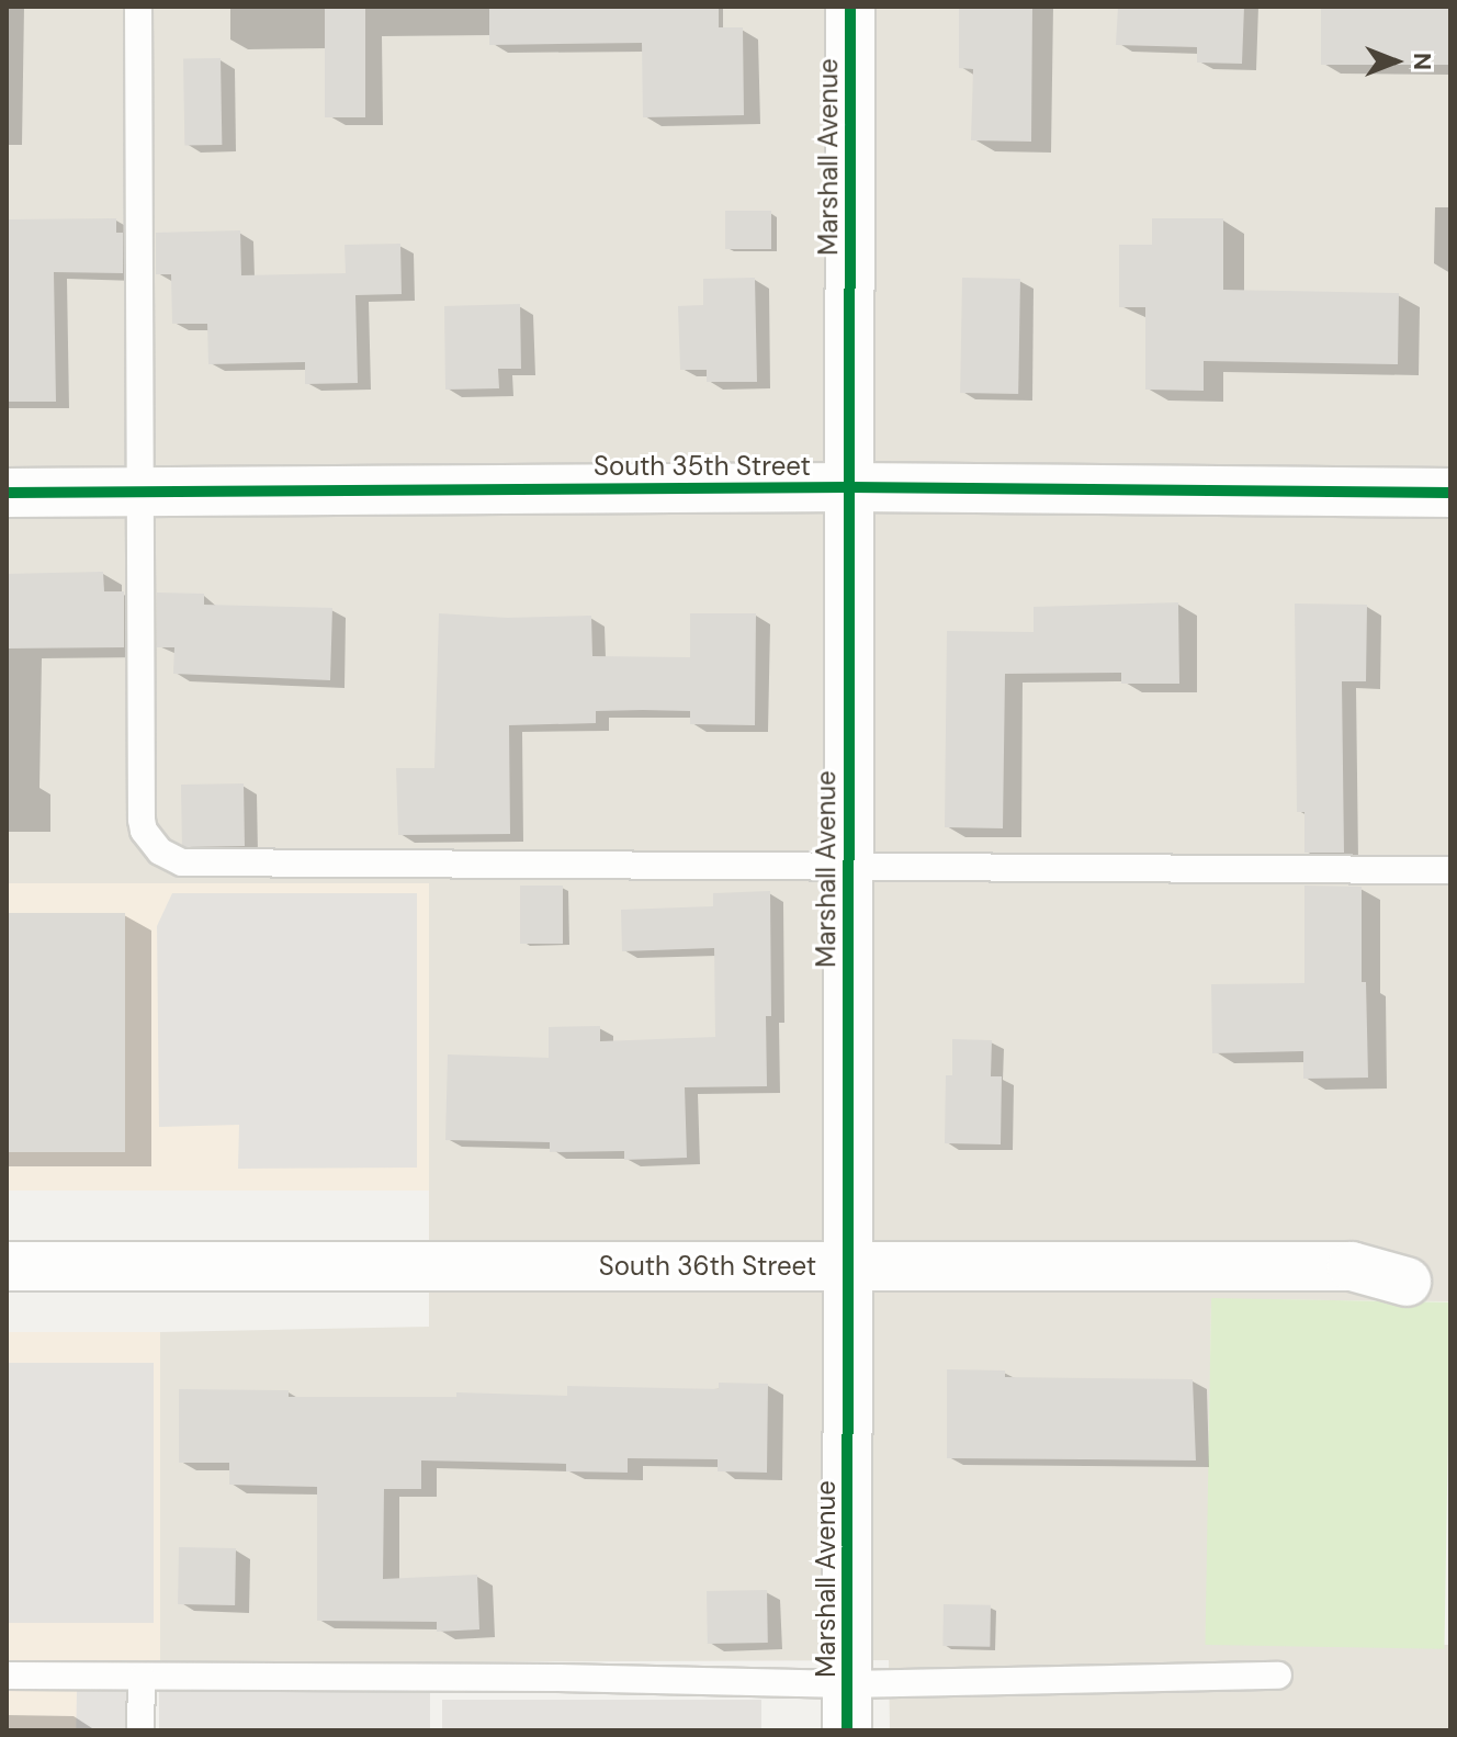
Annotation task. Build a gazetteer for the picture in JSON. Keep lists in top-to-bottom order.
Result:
{
  "streets": {
    "street": ["Marshall Avenue", "South 35th Street", "South 36th Street"]
  },
  "crossings": [
    ["Marshall Avenue", "South 35th Street"],
    ["Marshall Avenue", "South 36th Street"]
  ],
  "north": "right"
}
